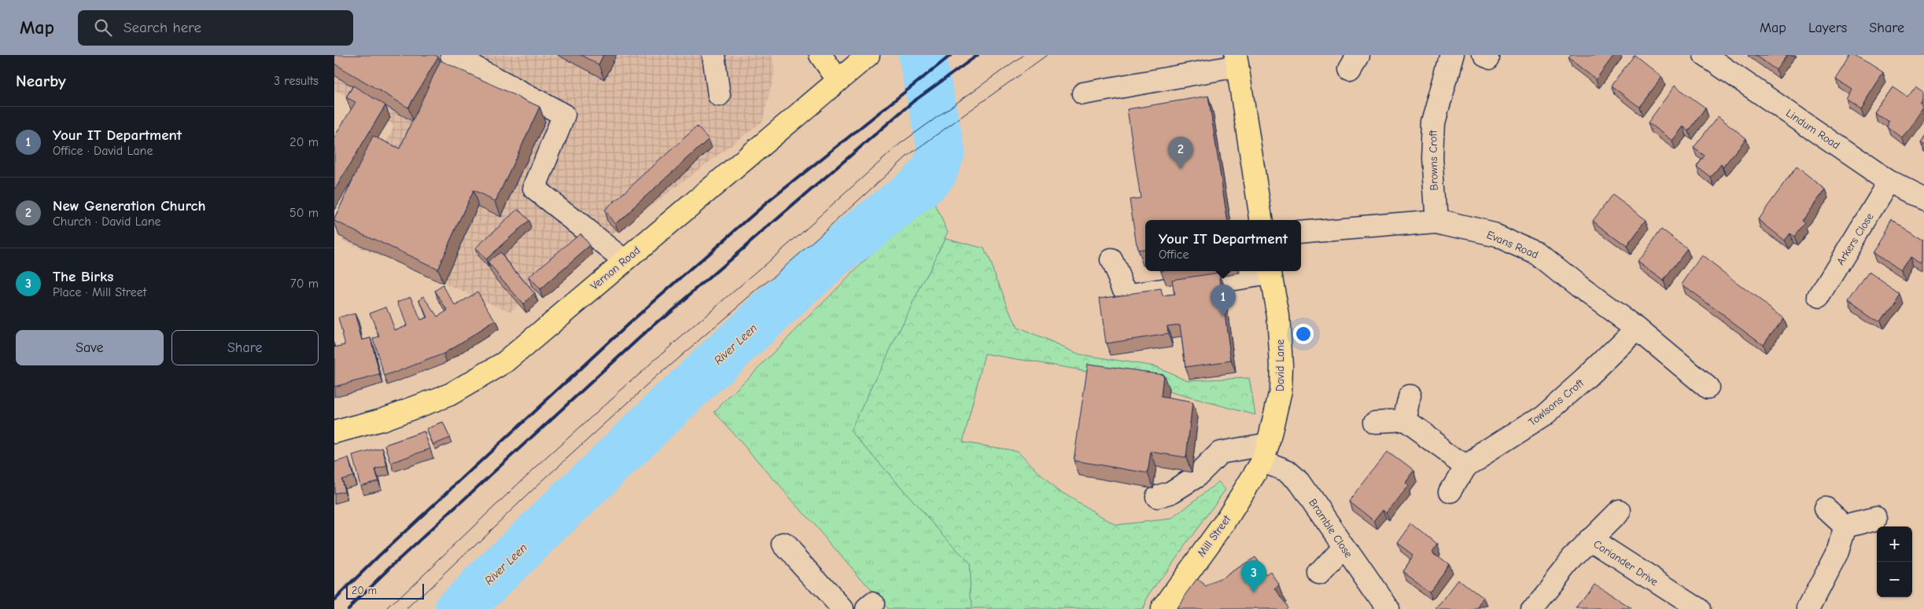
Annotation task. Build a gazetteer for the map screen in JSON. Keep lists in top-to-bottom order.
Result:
{
  "streets": {
    "main road": ["Vernon Road", "David Lane", "Mill Street"],
    "street": [
      "Lindum Road",
      "Browns Croft",
      "Arkers Close",
      "Evans Road",
      "Towlsons Croft",
      "Bramble Close",
      "Coriander Drive"
    ]
  },
  "crossings": [
    ["Lindum Road", "Arkers Close"],
    ["Browns Croft", "Evans Road"],
    ["Evans Road", "Towlsons Croft"],
    ["David Lane", "Bramble Close"],
    ["David Lane", "Mill Street"],
    ["Bramble Close", "Mill Street"]
  ],
  "water": ["River Leen"],
  "scale_bar": "20 m",
  "page": {
    "header": "Map",
    "search": "Search here",
    "nav": ["Map", "Layers", "Share"],
    "heading": ["Nearby", "3 results"],
    "list": [
      {
        "mark": "1",
        "name": "Your IT Department",
        "note": "Office · David Lane",
        "value": "20 m"
      },
      {
        "mark": "2",
        "name": "New Generation Church",
        "note": "Church · David Lane",
        "value": "50 m"
      },
      {
        "mark": "3",
        "name": "The Birks",
        "note": "Place · Mill Street",
        "value": "70 m"
      }
    ],
    "pins": ["2", "1", "3"],
    "popup": ["Your IT Department", "Office"],
    "buttons": ["Save", "Share"],
    "map_buttons": ["+", "−"],
    "scale": "20 m"
  }
}
